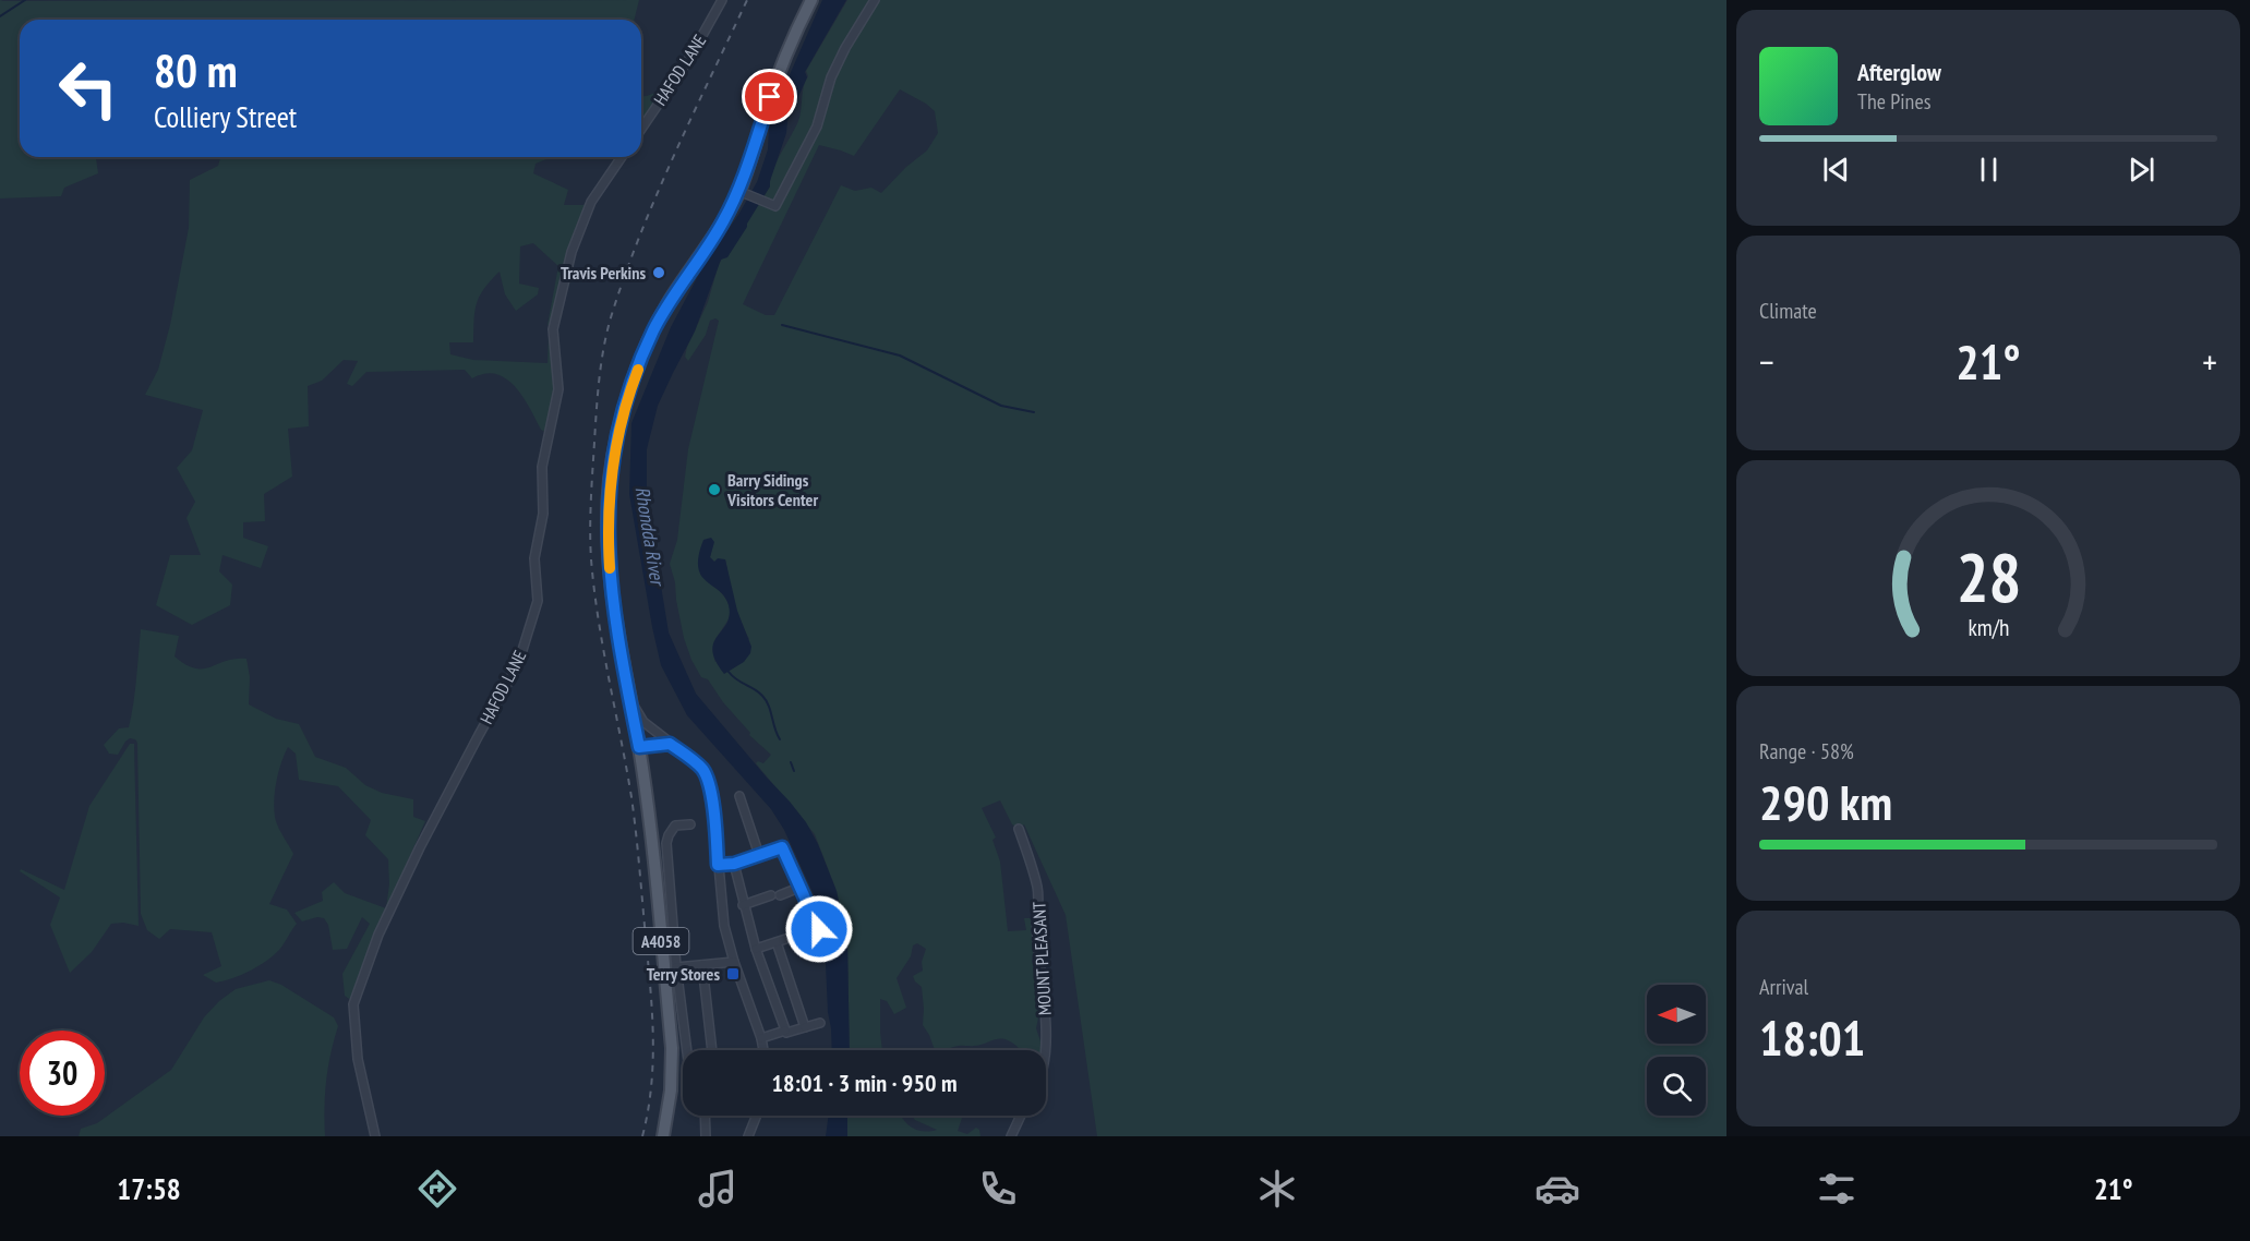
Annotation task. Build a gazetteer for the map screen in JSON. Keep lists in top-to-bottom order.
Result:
{
  "streets": {
    "main road": ["A4058"],
    "street": ["HAFOD LANE", "MOUNT PLEASANT"]
  },
  "water": ["Rhondda River"],
  "places": {
    "other": ["Travis Perkins", "Barry Sidings Visitors Center"],
    "transit": ["Terry Stores"]
  },
  "north": "left",
  "page": {
    "turn": ["80 m", "Colliery Street"],
    "song": ["Afterglow", "The Pines"],
    "tile": [
      "Climate",
      ["Range · 58%", "290 km"],
      ["Arrival", "18:01"]
    ],
    "heat": ["−", "21°", "+"],
    "limit": "30",
    "trip": "18:01 · 3 min · 950 m",
    "tabs": ["17:58", "21°"],
    "gauge": ["28", "km/h"]
  }
}
